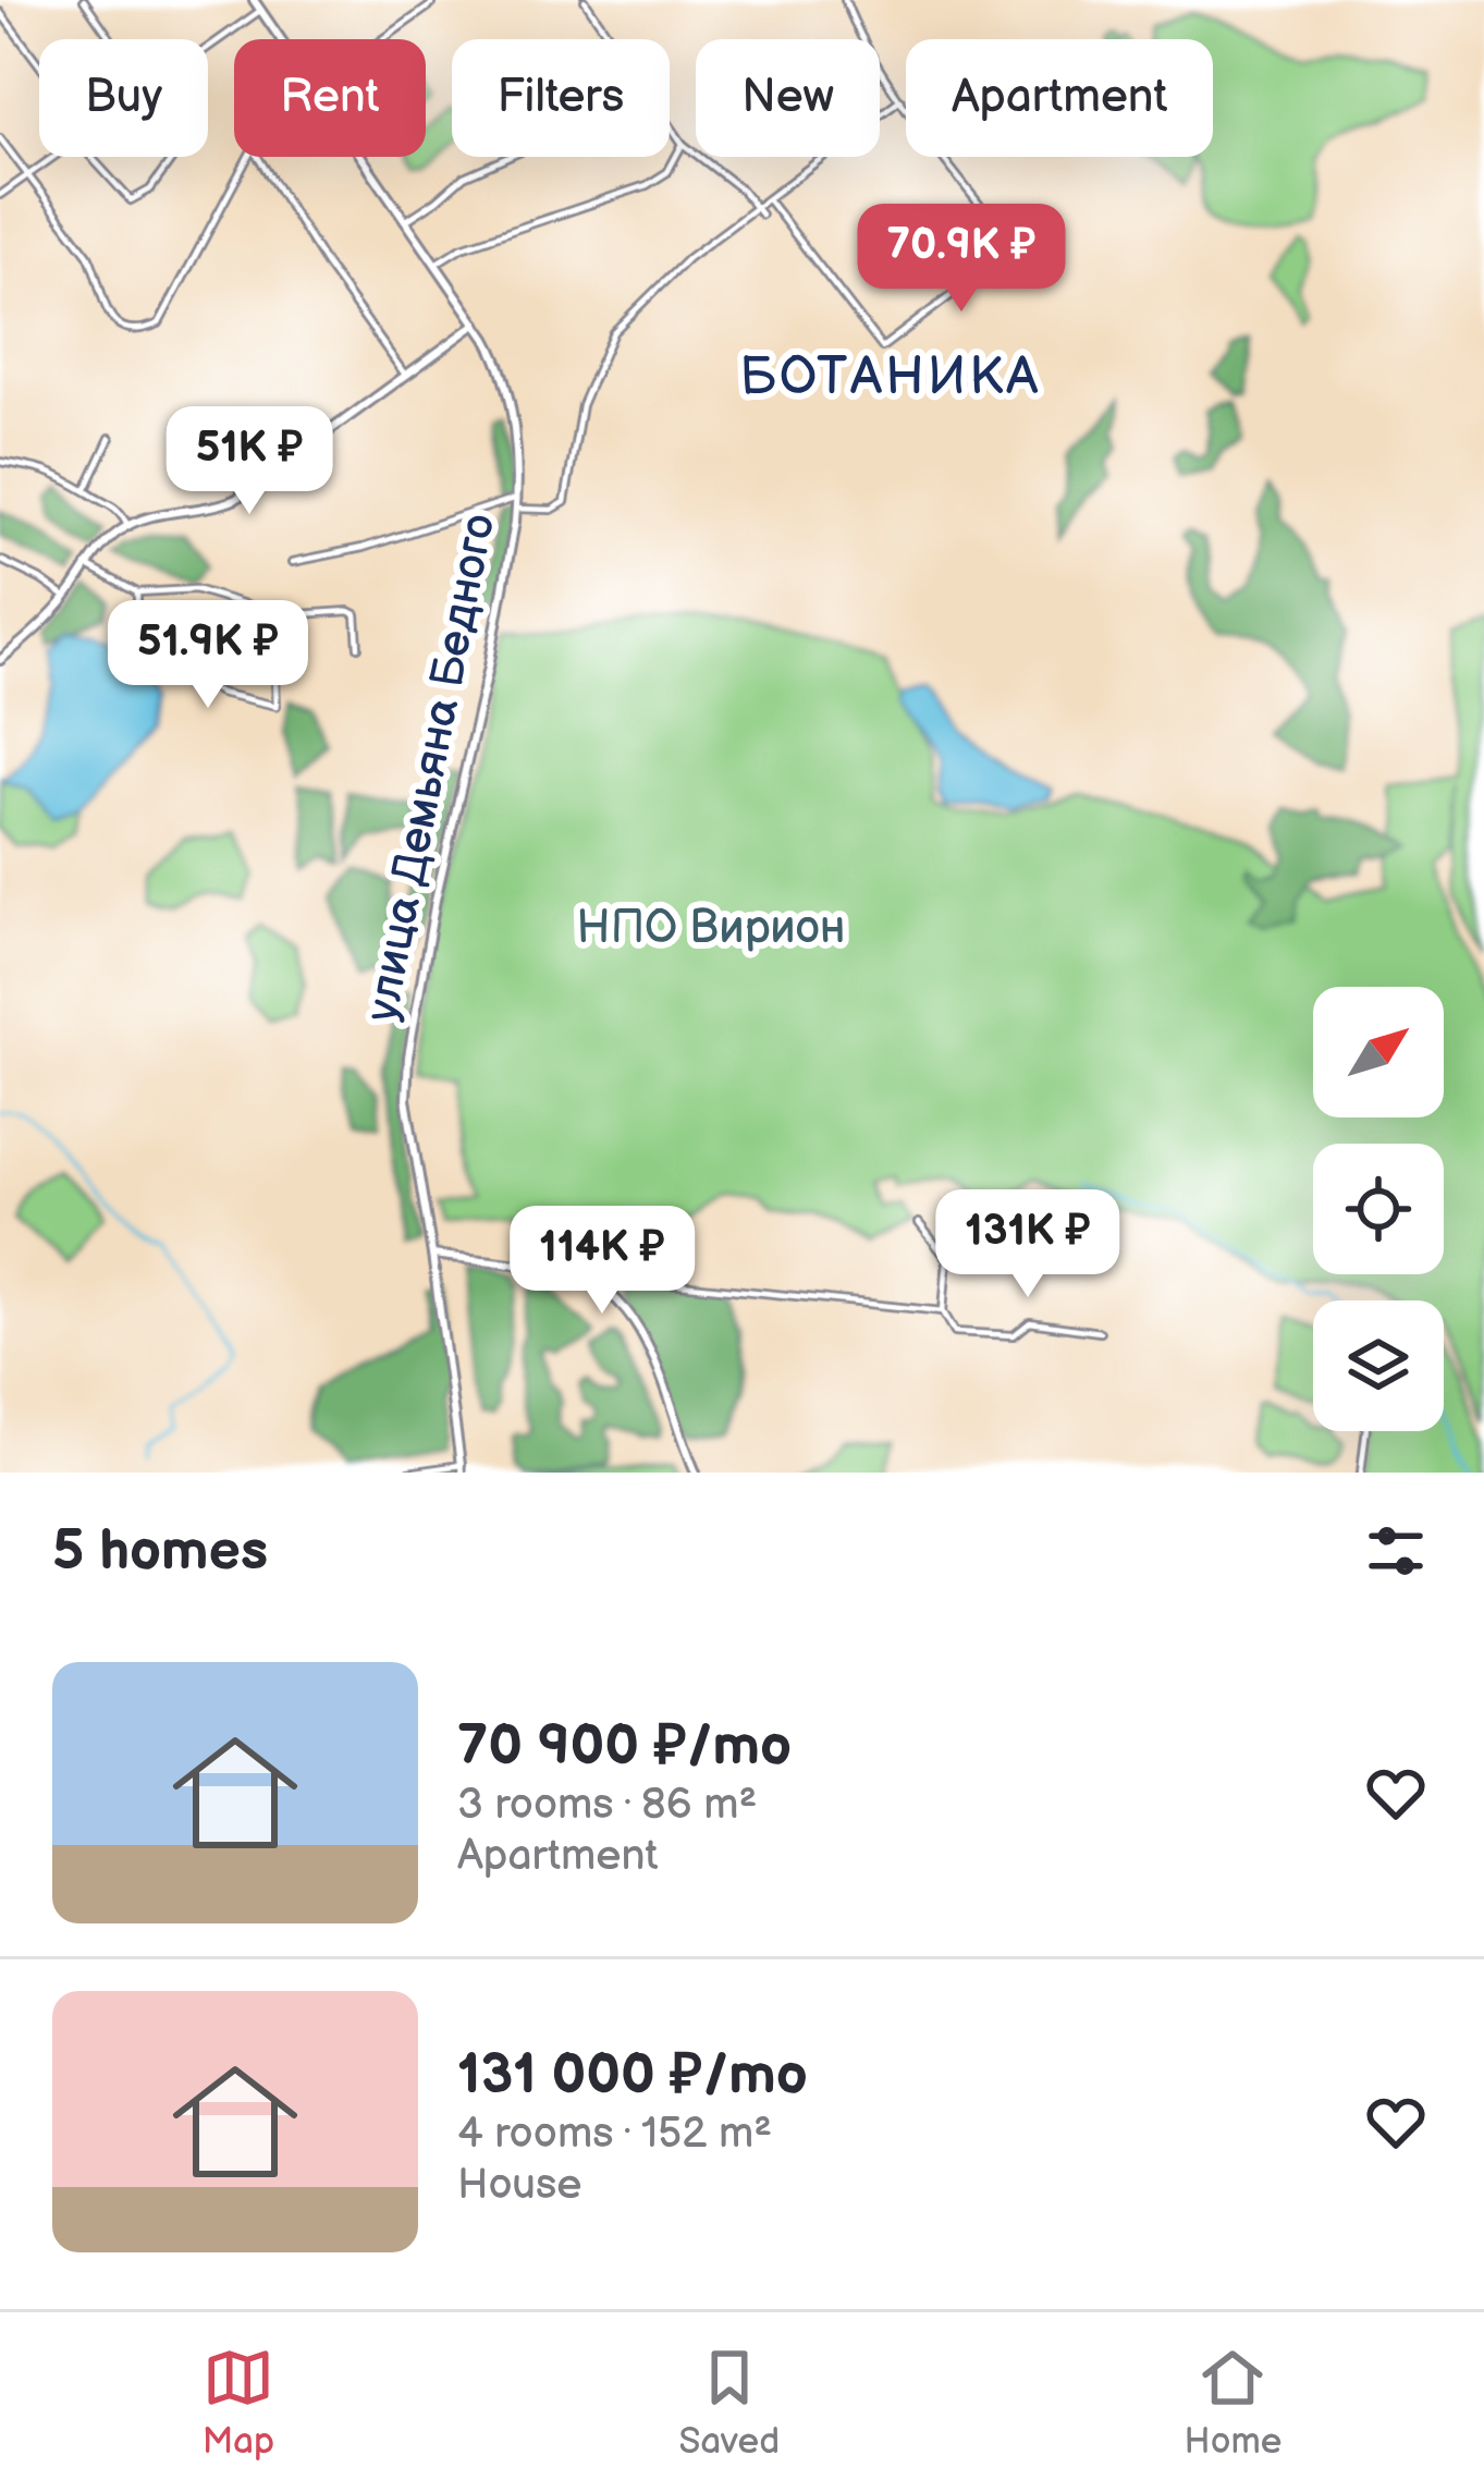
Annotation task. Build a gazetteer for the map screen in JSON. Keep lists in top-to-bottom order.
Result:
{
  "streets": {
    "street": ["улица Демьяна Бедного"]
  },
  "districts": ["БОТАНИКА"],
  "parks": ["НПО Вирион"],
  "north": "top right",
  "page": {
    "chip": [
      "Buy",
      "Rent",
      "Filters",
      "New",
      "Apartment"
    ],
    "price": [
      "70.9K ₽",
      "51K ₽",
      "51.9K ₽",
      "131K ₽",
      "114K ₽"
    ],
    "heading": "5 homes",
    "list": [
      {
        "name": "70 900 ₽/mo",
        "note": "3 rooms · 86 m² · Apartment"
      },
      {
        "name": "131 000 ₽/mo",
        "note": "4 rooms · 152 m² · House"
      }
    ],
    "tabs": ["Map", "Saved", "Home"]
  }
}
